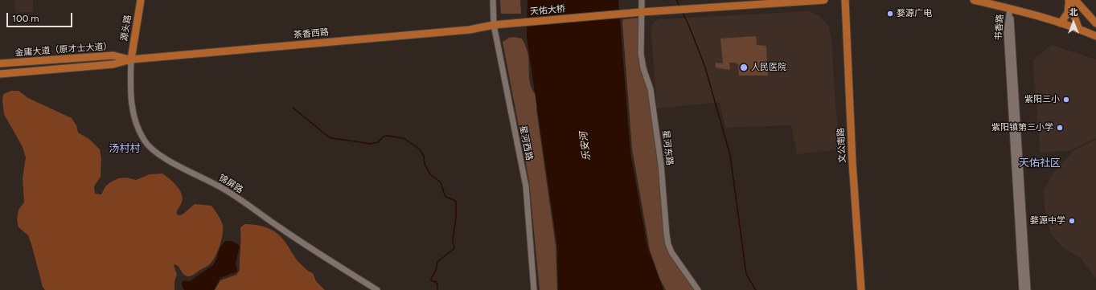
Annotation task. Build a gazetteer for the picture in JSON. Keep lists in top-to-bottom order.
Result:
{
  "streets": {
    "main road": [
      "天佑大桥",
      "源头路",
      "茶香西路",
      "金庸大道（原才士大道）",
      "文公南路"
    ],
    "street": [
      "书香路",
      "星河西路",
      "星河东路",
      "锦屏路"
    ]
  },
  "crossings": [
    ["天佑大桥", "茶香西路"],
    ["天佑大桥", "星河西路"],
    ["天佑大桥", "星河东路"],
    ["源头路", "茶香西路"],
    ["源头路", "金庸大道（原才士大道）"],
    ["源头路", "锦屏路"],
    ["茶香西路", "金庸大道（原才士大道）"],
    ["茶香西路", "星河西路"],
    ["茶香西路", "锦屏路"],
    ["金庸大道（原才士大道）", "锦屏路"]
  ],
  "districts": ["汤村村", "天佑社区"],
  "water": ["乐安河"],
  "places": [
    "婺源广电",
    "人民医院",
    "紫阳三小",
    "紫阳镇第三小学",
    "婺源中学"
  ],
  "scale_bar": "100 m",
  "north": "top"
}
